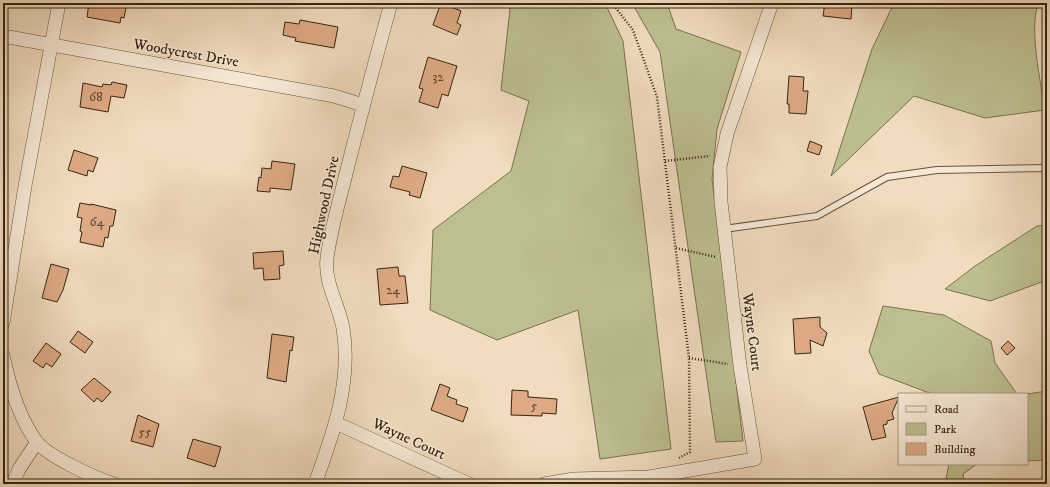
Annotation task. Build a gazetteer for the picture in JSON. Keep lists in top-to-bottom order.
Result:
{
  "streets": {
    "street": ["Woodycrest Drive", "Highwood Drive", "Wayne Court"]
  },
  "crossings": [
    ["Woodycrest Drive", "Highwood Drive"],
    ["Highwood Drive", "Wayne Court"]
  ],
  "house_numbers": [
    "32",
    "68",
    "64",
    "24",
    "5",
    "55"
  ],
  "legend": ["Road", "Park", "Building"]
}
